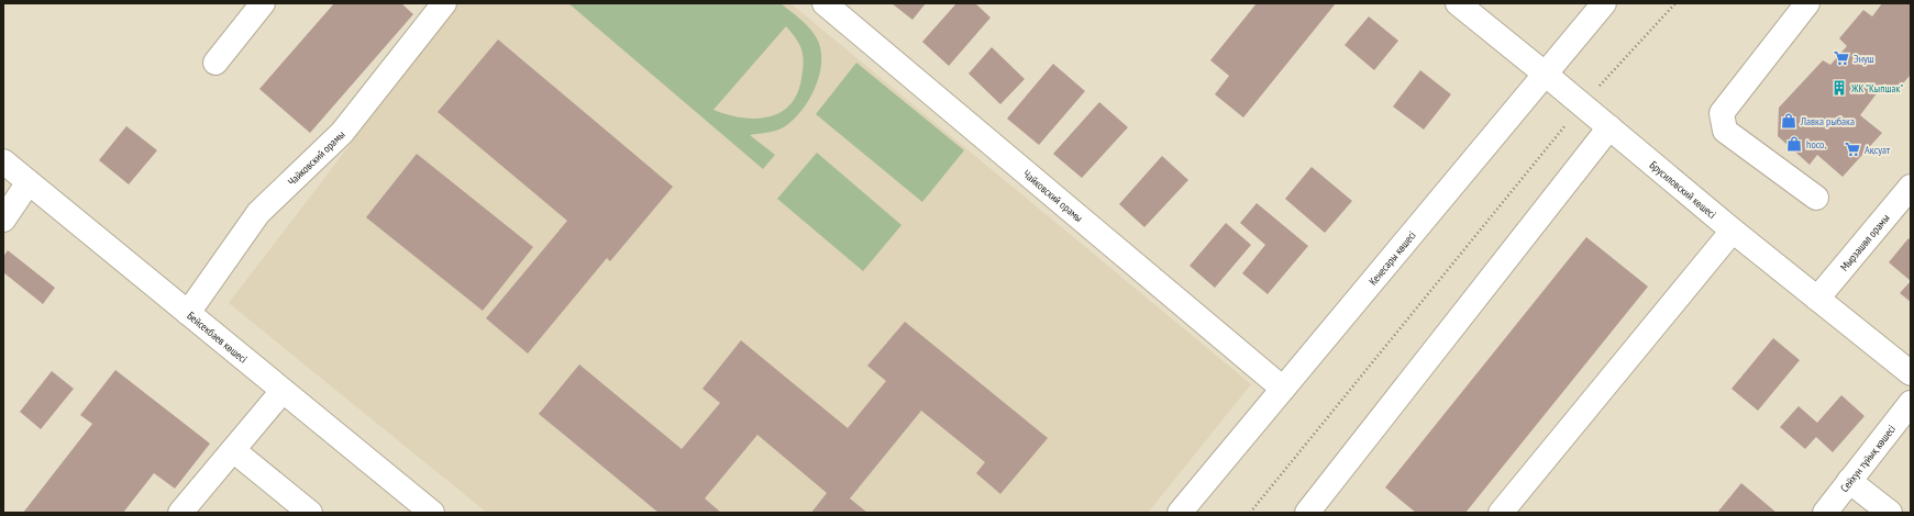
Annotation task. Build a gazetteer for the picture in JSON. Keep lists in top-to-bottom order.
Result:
{
  "streets": {
    "street": [
      "Чайковский орамы",
      "Брусиловский көшесі",
      "Мырзашөл орамы",
      "Кенесары көшесі",
      "Бейсекбаев көшесі",
      "Сейхун тұйық көшесі"
    ]
  },
  "crossings": [
    ["Чайковский орамы", "Кенесары көшесі"],
    ["Чайковский орамы", "Бейсекбаев көшесі"],
    ["Брусиловский көшесі", "Мырзашөл орамы"],
    ["Брусиловский көшесі", "Кенесары көшесі"]
  ],
  "places": {
    "supermarket": ["Энуш", "Ақсуат"],
    "building": ["ЖК \"Кыпшак\""],
    "shop": ["Лавка рыбака", "hoco."]
  }
}
